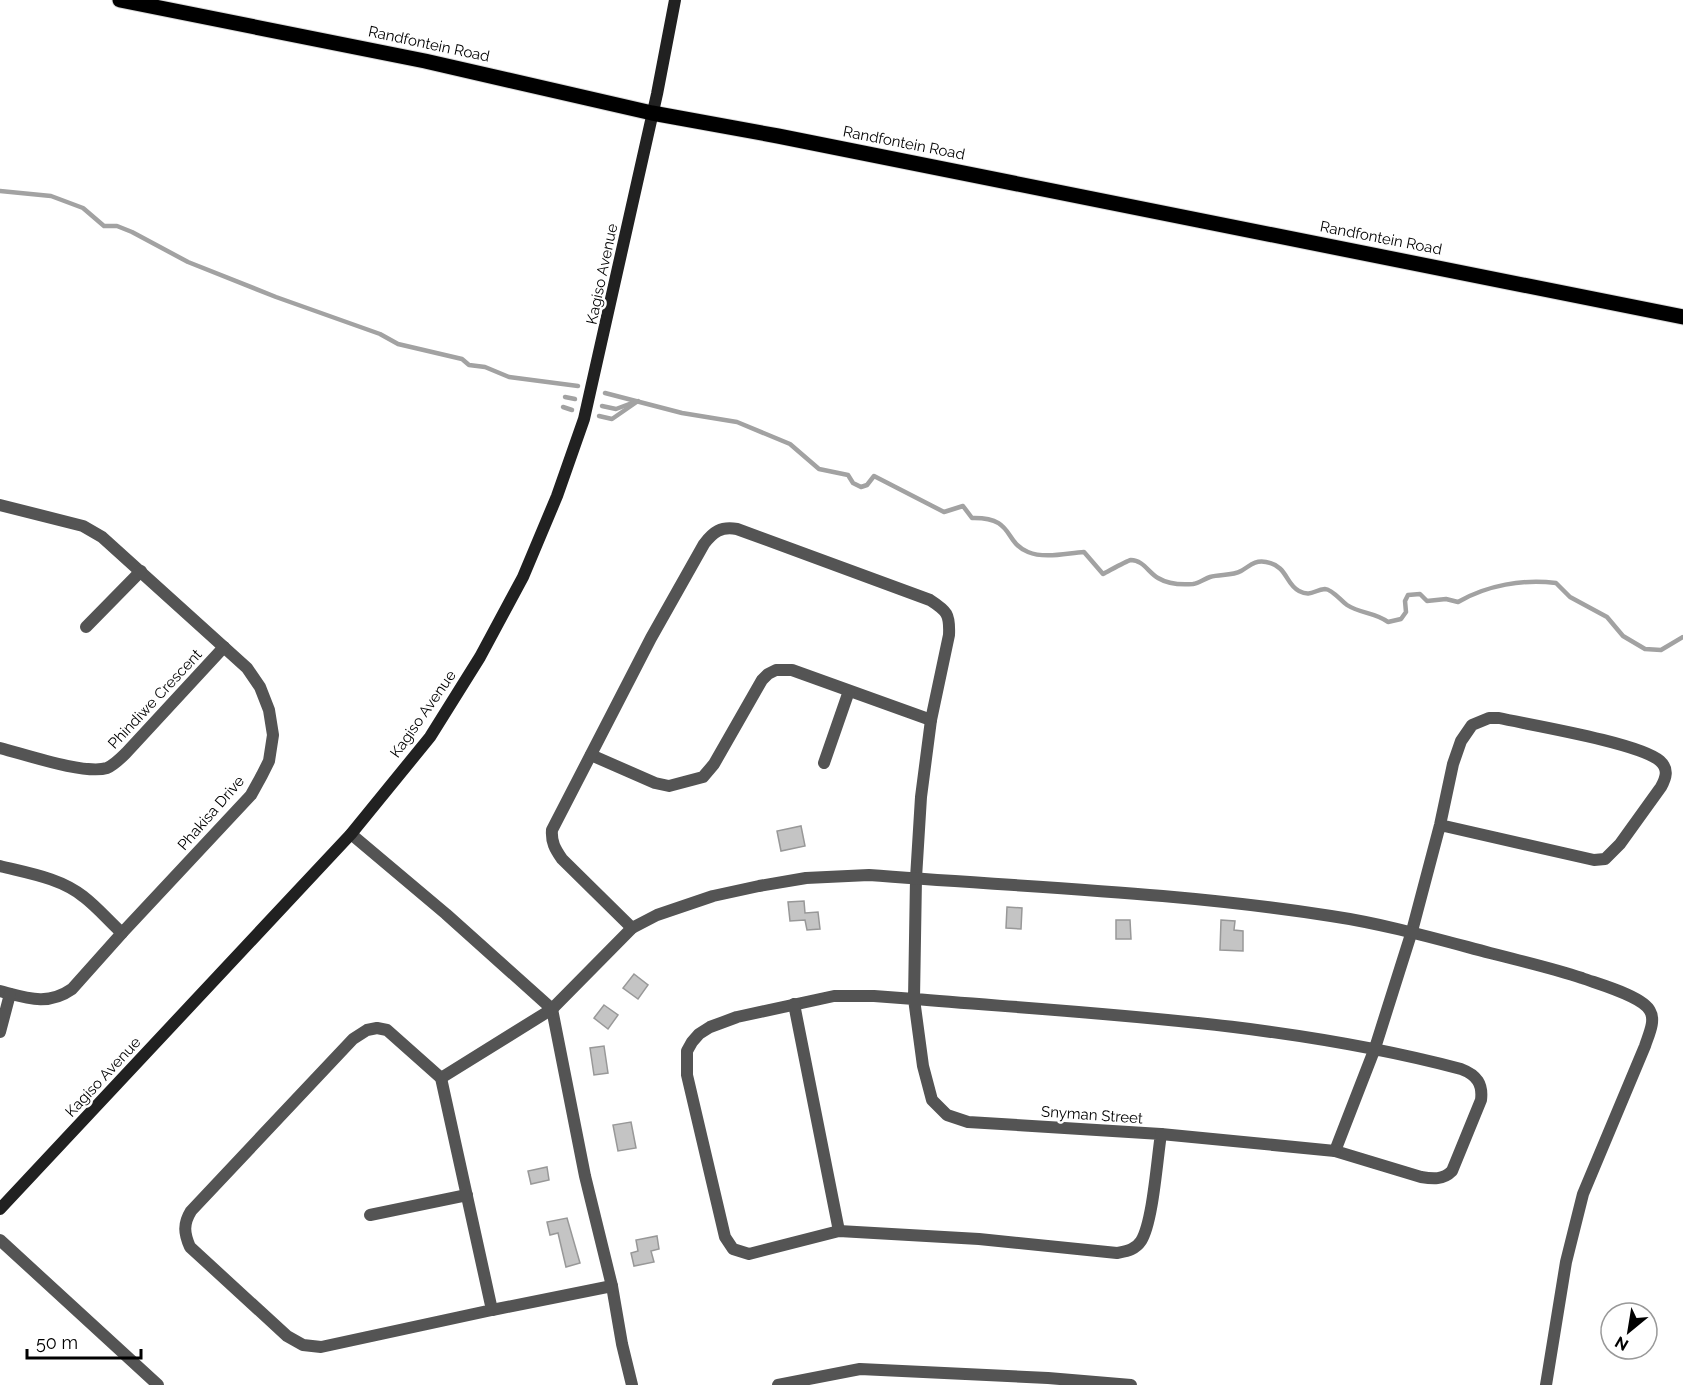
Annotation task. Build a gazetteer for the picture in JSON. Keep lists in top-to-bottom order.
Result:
{
  "streets": {
    "main road": ["Randfontein Road"],
    "street": [
      "Kagiso Avenue",
      "Phindiwe Crescent",
      "Phakisa Drive",
      "Snyman Street"
    ]
  },
  "crossings": [
    ["Randfontein Road", "Kagiso Avenue"],
    ["Phindiwe Crescent", "Phakisa Drive"]
  ],
  "scale_bar": "50 m",
  "north": "bottom left"
}
